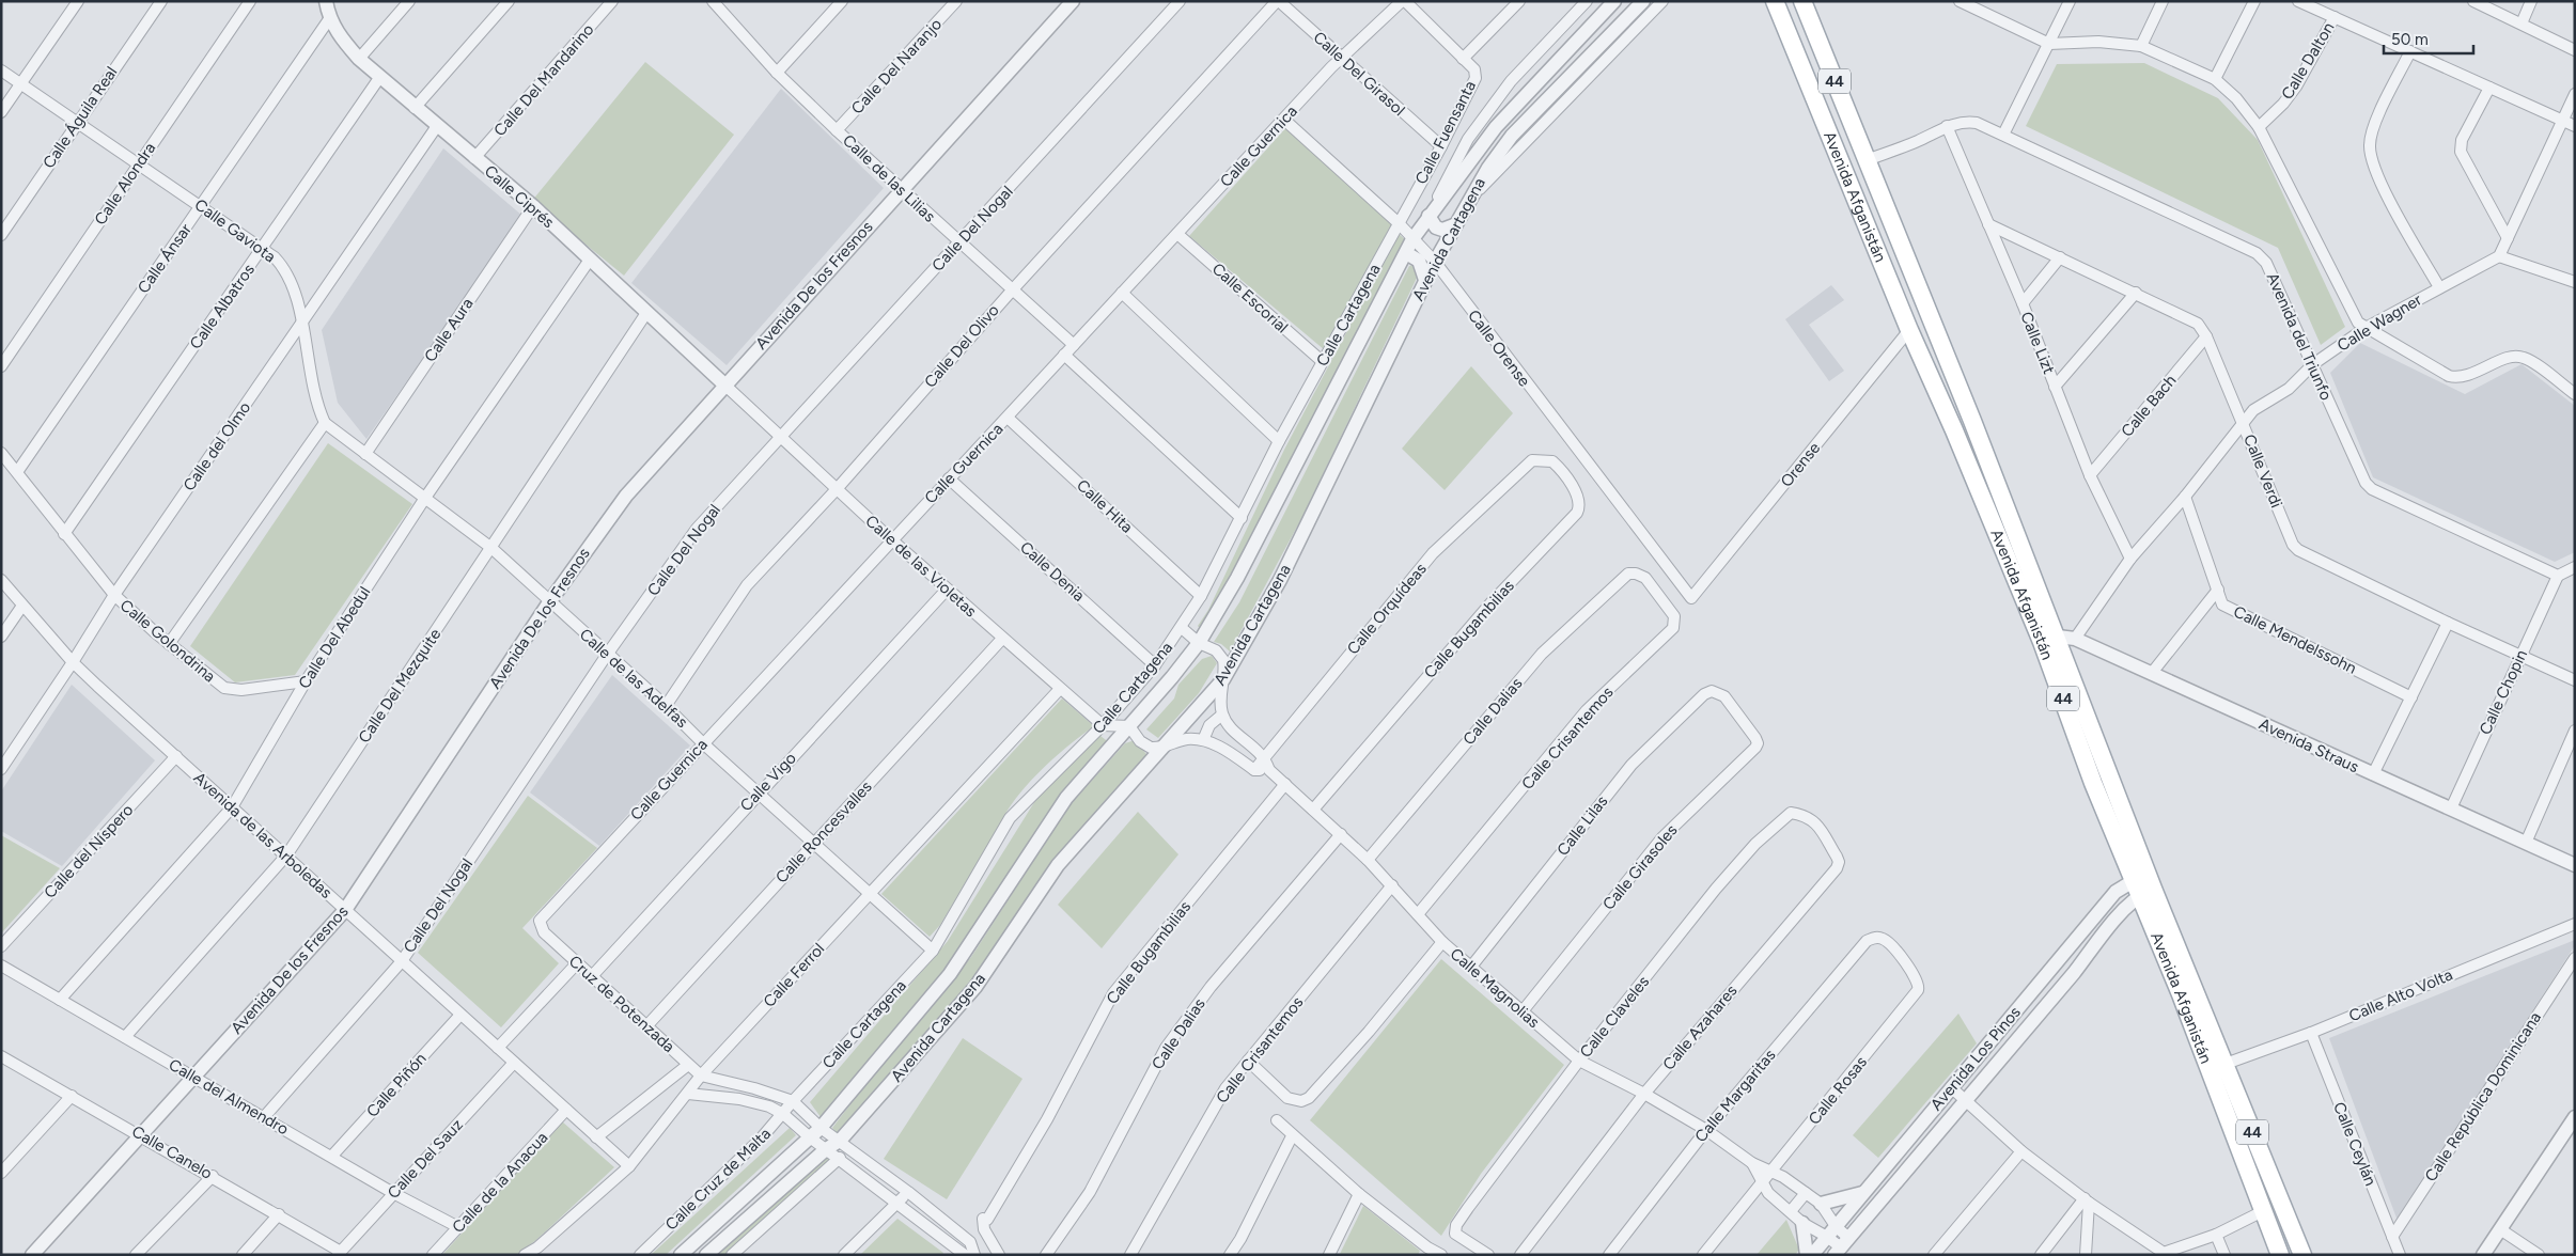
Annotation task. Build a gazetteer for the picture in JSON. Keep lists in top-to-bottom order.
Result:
{
  "streets": {
    "main road": ["44", "Avenida Afganistán"],
    "street": [
      "Calle Dalton",
      "Calle Del Naranjo",
      "Calle Del Girasol",
      "Calle Del Mandarino",
      "Calle Águila Real",
      "Calle Fuensanta",
      "Calle Guernica",
      "Calle de las Lilias",
      "Calle Alondra",
      "Calle Ciprés",
      "Calle Del Nogal",
      "Calle Gaviota",
      "Avenida Cartagena",
      "Calle Ánsar",
      "Avenida De los Fresnos",
      "Calle Escorial",
      "Calle Albatros",
      "Calle Cartagena",
      "Calle Wagner",
      "Calle Aura",
      "Avenida del Triunfo",
      "Calle Lizt",
      "Calle Del Olivo",
      "Calle Orense",
      "Calle Bach",
      "Calle del Olmo",
      "Orense",
      "Calle Verdi",
      "Calle Hita",
      "Calle de las Violetas",
      "Calle Denia",
      "Calle Orquídeas",
      "Calle Bugambilias",
      "Calle Del Abedul",
      "Calle Mendelssohn",
      "Calle Golondrina",
      "Calle de las Adelfas",
      "Calle Del Mezquite",
      "Calle Chopin",
      "Calle Dalias",
      "Calle Crisantemos",
      "Avenida Straus",
      "Calle Vigo",
      "Calle Lilas",
      "Calle Roncesvalles",
      "Avenida de las Arboledas",
      "Calle del Níspero",
      "Calle Girasoles",
      "Calle Ferrol",
      "Calle Magnolias",
      "Calle Alto Volta",
      "Cruz de Potenzada",
      "Calle Claveles",
      "Calle Azahares",
      "Avenida Los Pinos",
      "Calle Piñón",
      "Calle Rosas",
      "Calle Margaritas",
      "Calle del Almendro",
      "Calle República Dominicana",
      "Calle Ceylán",
      "Calle Canelo",
      "Calle Del Sauz",
      "Calle Cruz de Malta",
      "Calle de la Anacua"
    ]
  },
  "crossings": [
    ["Calle Del Naranjo", "Calle de las Lilias"],
    ["Calle Del Girasol", "Calle Fuensanta"],
    ["Calle Del Girasol", "Calle Guernica"],
    ["Calle Del Girasol", "Calle Del Olivo"],
    ["Calle Del Mandarino", "Calle Ciprés"],
    ["Calle Águila Real", "Calle Gaviota"],
    ["Calle Fuensanta", "Calle Cartagena"],
    ["Calle Fuensanta", "Calle Orense"],
    ["Calle Guernica", "Calle de las Lilias"],
    ["Calle Guernica", "Calle Escorial"],
    ["Calle Guernica", "Calle Orense"],
    ["Calle Guernica", "Calle Hita"],
    ["Calle Guernica", "Calle de las Violetas"],
    ["Calle Guernica", "Calle Denia"],
    ["Calle Guernica", "Calle de las Adelfas"],
    ["Calle Guernica", "Cruz de Potenzada"],
    ["Calle de las Lilias", "Calle Del Nogal"],
    ["Calle de las Lilias", "Avenida De los Fresnos"],
    ["Calle de las Lilias", "Calle Del Olivo"],
    ["Calle Alondra", "Calle Gaviota"],
    ["Calle Ciprés", "Calle Ánsar"],
    ["Calle Ciprés", "Avenida De los Fresnos"],
    ["Calle Ciprés", "Calle Albatros"],
    ["Calle Ciprés", "Calle Aura"],
    ["Calle Ciprés", "Calle del Olmo"],
    ["Calle Ciprés", "Calle de las Violetas"],
    ["Calle Ciprés", "Calle Del Abedul"],
    ["Calle Ciprés", "Calle Del Mezquite"],
    ["Avenida Afganistán", "Avenida del Triunfo"],
    ["Avenida Afganistán", "Orense"],
    ["Avenida Afganistán", "Avenida Straus"],
    ["Avenida Afganistán", "Calle Alto Volta"],
    ["Avenida Afganistán", "Avenida Los Pinos"],
    ["Calle Del Nogal", "Calle de las Violetas"],
    ["Calle Del Nogal", "Calle de las Adelfas"],
    ["Calle Del Nogal", "Avenida de las Arboledas"],
    ["Calle Del Nogal", "Calle del Almendro"],
    ["Calle Gaviota", "Calle Ánsar"],
    ["Calle Gaviota", "Calle Albatros"],
    ["Calle Gaviota", "Calle del Olmo"],
    ["Avenida Cartagena", "Calle Orense"],
    ["Calle Ánsar", "Calle Golondrina"],
    ["Avenida De los Fresnos", "Calle de las Violetas"],
    ["Avenida De los Fresnos", "Calle de las Adelfas"],
    ["Avenida De los Fresnos", "Avenida de las Arboledas"],
    ["Avenida De los Fresnos", "Calle del Almendro"],
    ["Avenida De los Fresnos", "Calle Canelo"],
    ["Calle Escorial", "Calle Cartagena"],
    ["Calle Albatros", "Calle Golondrina"],
    ["Calle Cartagena", "Calle Orense"],
    ["Calle Cartagena", "Calle Hita"],
    ["Calle Cartagena", "Calle de las Violetas"],
    ["Calle Cartagena", "Calle Denia"],
    ["Calle Cartagena", "Calle de las Adelfas"],
    ["Calle Cartagena", "Calle Cruz de Malta"],
    ["Calle Wagner", "Avenida del Triunfo"],
    ["Calle Wagner", "Calle Lizt"],
    ["Calle Wagner", "Calle Verdi"],
    ["Calle Wagner", "Calle Mendelssohn"],
    ["Calle Wagner", "Avenida Straus"],
    ["Avenida del Triunfo", "Calle Lizt"],
    ["Avenida del Triunfo", "Calle Chopin"],
    ["Calle Lizt", "Calle Bach"],
    ["Calle Lizt", "Calle Verdi"],
    ["Calle Del Olivo", "Calle de las Violetas"],
    ["Calle Del Olivo", "Calle de las Adelfas"],
    ["Calle Orense", "Orense"],
    ["Calle Bach", "Calle Verdi"],
    ["Calle del Olmo", "Calle Golondrina"],
    ["Calle del Olmo", "Avenida de las Arboledas"],
    ["Calle Verdi", "Calle Chopin"],
    ["Calle de las Violetas", "Calle Vigo"],
    ["Calle de las Violetas", "Calle Roncesvalles"],
    ["Calle de las Violetas", "Calle Ferrol"],
    ["Calle Orquídeas", "Calle Bugambilias"],
    ["Calle Bugambilias", "Calle Magnolias"],
    ["Calle Del Abedul", "Calle Golondrina"],
    ["Calle Del Abedul", "Calle de las Adelfas"],
    ["Calle Del Abedul", "Avenida de las Arboledas"],
    ["Calle Del Abedul", "Calle del Almendro"],
    ["Calle de las Adelfas", "Calle Del Mezquite"],
    ["Calle de las Adelfas", "Calle Vigo"],
    ["Calle de las Adelfas", "Calle Roncesvalles"],
    ["Calle de las Adelfas", "Calle Ferrol"],
    ["Calle Del Mezquite", "Avenida de las Arboledas"],
    ["Calle Del Mezquite", "Calle del Almendro"],
    ["Calle Chopin", "Avenida Straus"],
    ["Calle Dalias", "Calle Crisantemos"],
    ["Calle Dalias", "Calle Magnolias"],
    ["Calle Crisantemos", "Calle Magnolias"],
    ["Calle Vigo", "Cruz de Potenzada"],
    ["Calle Lilas", "Calle Girasoles"],
    ["Calle Lilas", "Calle Magnolias"],
    ["Calle Roncesvalles", "Cruz de Potenzada"],
    ["Avenida de las Arboledas", "Calle del Níspero"],
    ["Avenida de las Arboledas", "Calle Ferrol"],
    ["Avenida de las Arboledas", "Calle Piñón"],
    ["Avenida de las Arboledas", "Calle Del Sauz"],
    ["Avenida de las Arboledas", "Calle de la Anacua"],
    ["Calle Girasoles", "Calle Magnolias"],
    ["Calle Ferrol", "Cruz de Potenzada"],
    ["Calle Magnolias", "Calle Claveles"],
    ["Calle Magnolias", "Calle Azahares"],
    ["Calle Magnolias", "Avenida Los Pinos"],
    ["Calle Magnolias", "Calle Rosas"],
    ["Calle Magnolias", "Calle Margaritas"],
    ["Calle Alto Volta", "Calle Ceylán"],
    ["Calle Claveles", "Calle Azahares"],
    ["Calle Piñón", "Calle del Almendro"],
    ["Calle Rosas", "Calle Margaritas"],
    ["Calle del Almendro", "Calle Del Sauz"],
    ["Calle del Almendro", "Calle de la Anacua"],
    ["Calle República Dominicana", "Calle Ceylán"],
    ["Calle Canelo", "Calle Del Sauz"]
  ],
  "scale_bar": "50 m"
}
